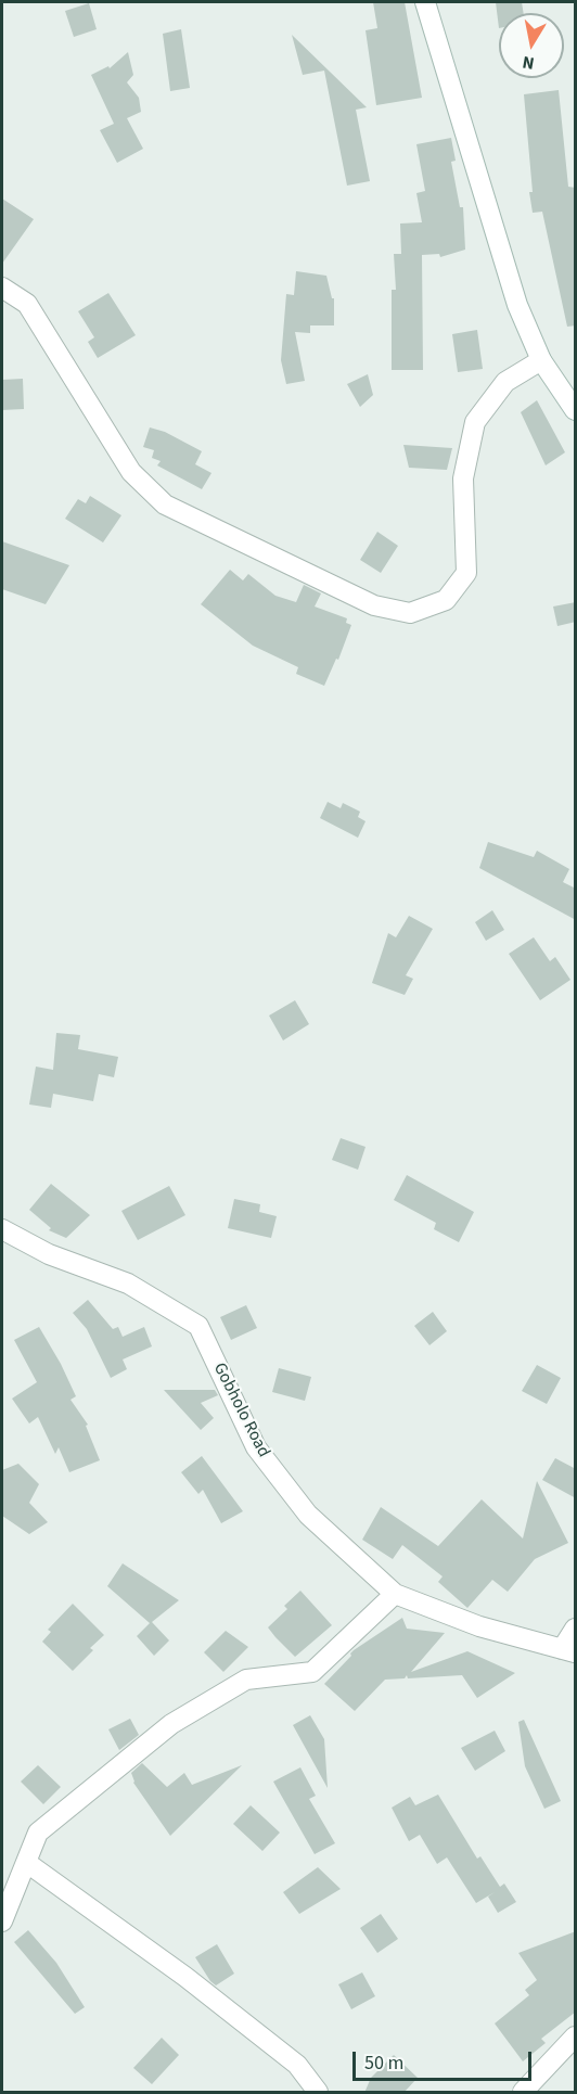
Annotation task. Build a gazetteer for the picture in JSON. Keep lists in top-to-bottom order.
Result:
{
  "streets": {
    "street": ["Gobholo Road"]
  },
  "scale_bar": "50 m",
  "north": "bottom"
}
